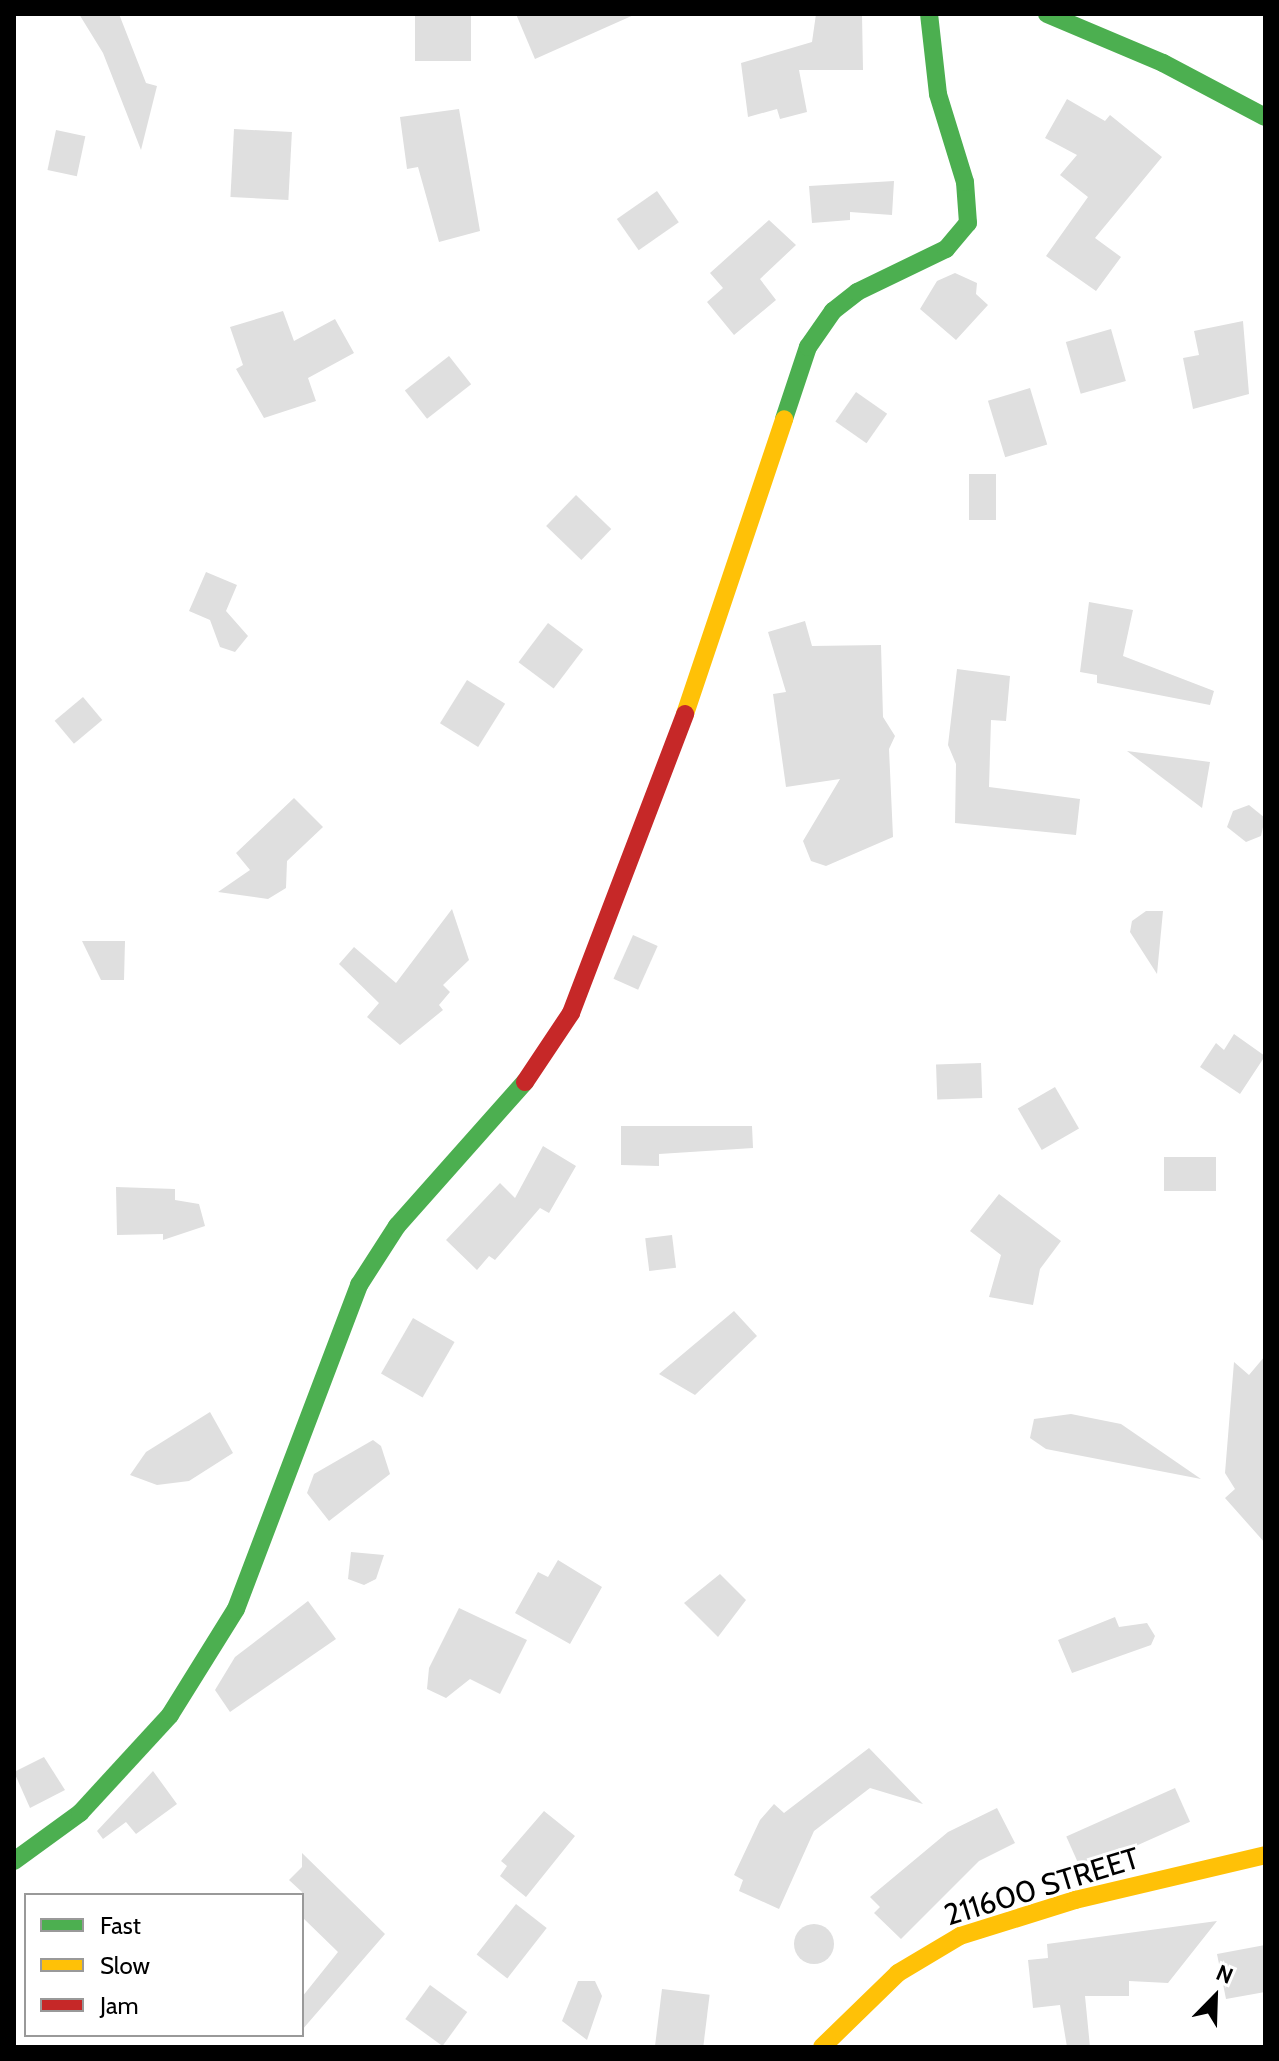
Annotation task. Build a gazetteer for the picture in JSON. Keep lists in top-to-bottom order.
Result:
{
  "streets": {
    "street": ["211600 STREET"]
  },
  "legend": ["Fast", "Slow", "Jam"],
  "north": "top right"
}
